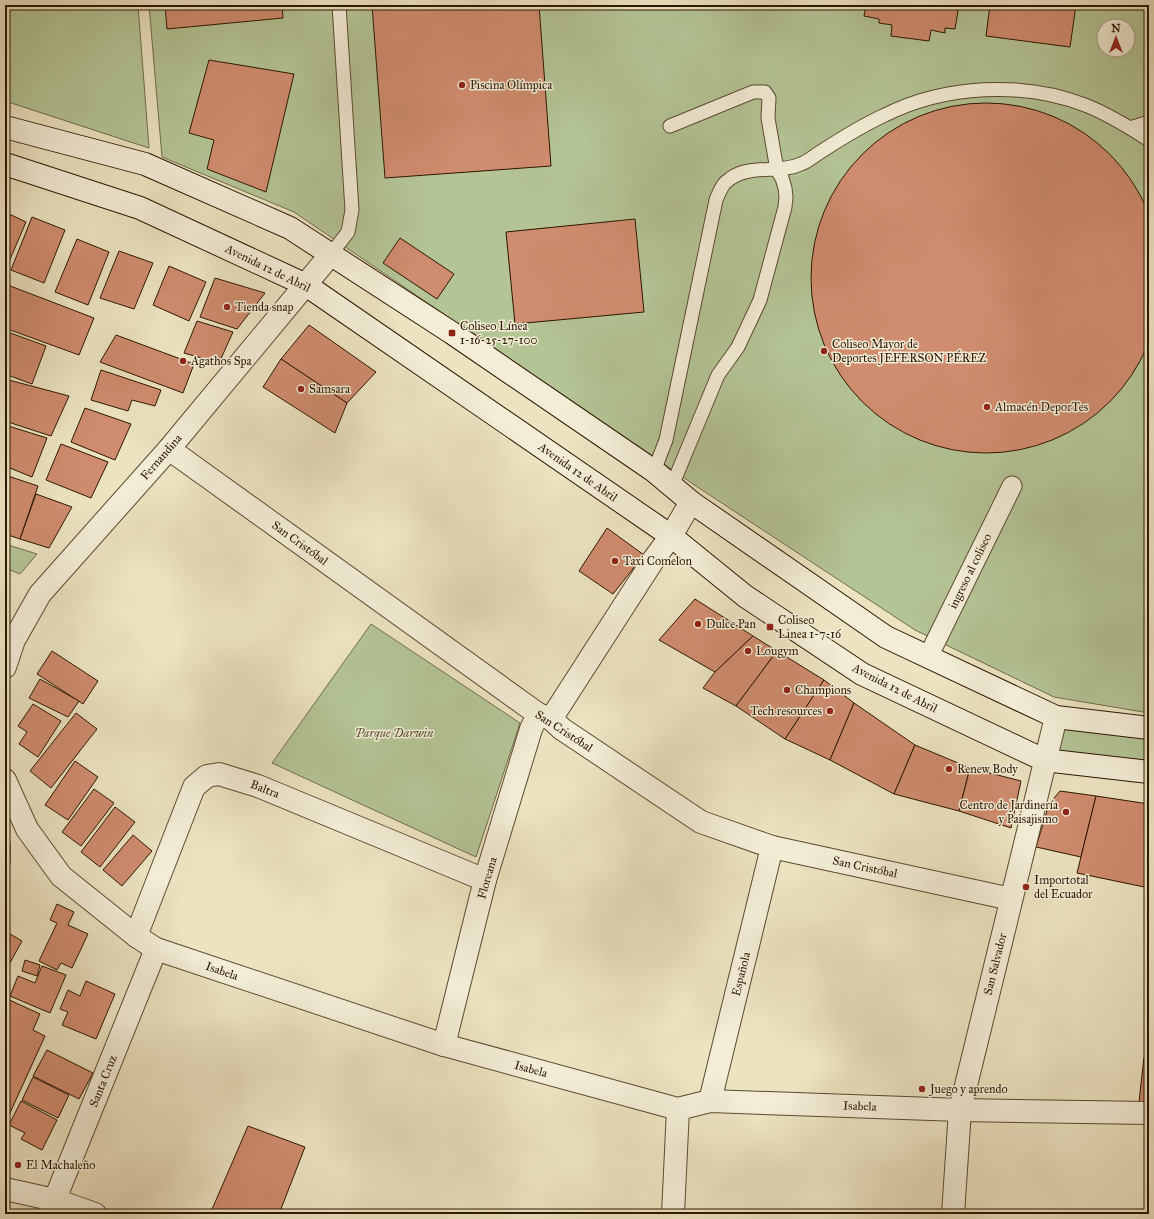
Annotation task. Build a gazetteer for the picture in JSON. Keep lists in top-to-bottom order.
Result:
{
  "streets": {
    "street": [
      "Avenida 12 de Abril",
      "Fernandina",
      "San Cristóbal",
      "ingreso al coliseo",
      "Baltra",
      "Floreana",
      "San Salvador",
      "Isabela",
      "Española",
      "Santa Cruz"
    ]
  },
  "crossings": [
    ["Avenida 12 de Abril", "Fernandina"],
    ["Avenida 12 de Abril", "Floreana"],
    ["Avenida 12 de Abril", "San Salvador"],
    ["Fernandina", "San Cristóbal"],
    ["San Cristóbal", "Floreana"],
    ["San Cristóbal", "San Salvador"],
    ["San Cristóbal", "Española"],
    ["Baltra", "Floreana"],
    ["Baltra", "Isabela"],
    ["Floreana", "Isabela"],
    ["San Salvador", "Isabela"],
    ["Isabela", "Española"],
    ["Isabela", "Santa Cruz"]
  ],
  "parks": ["Parque Darwin"],
  "places": {
    "other": [
      "Piscina Olímpica",
      "Tienda snap",
      "Coliseo Mayor de Deportes JEFERSON PÉREZ",
      "Agathos Spa",
      "Samsara",
      "Almacén DeporTes",
      "Taxi Comelon",
      "Dulce Pan",
      "Lougym",
      "Champions",
      "Tech resources",
      "Renew Body",
      "Centro de Jardinería y Paisajismo",
      "Importotal del Ecuador",
      "Juego y aprendo",
      "El Machaleño"
    ],
    "transit": ["Coliseo Línea 1-16-25-27-100", "Coliseo Linea 1-7-16"]
  },
  "north": "top"
}
